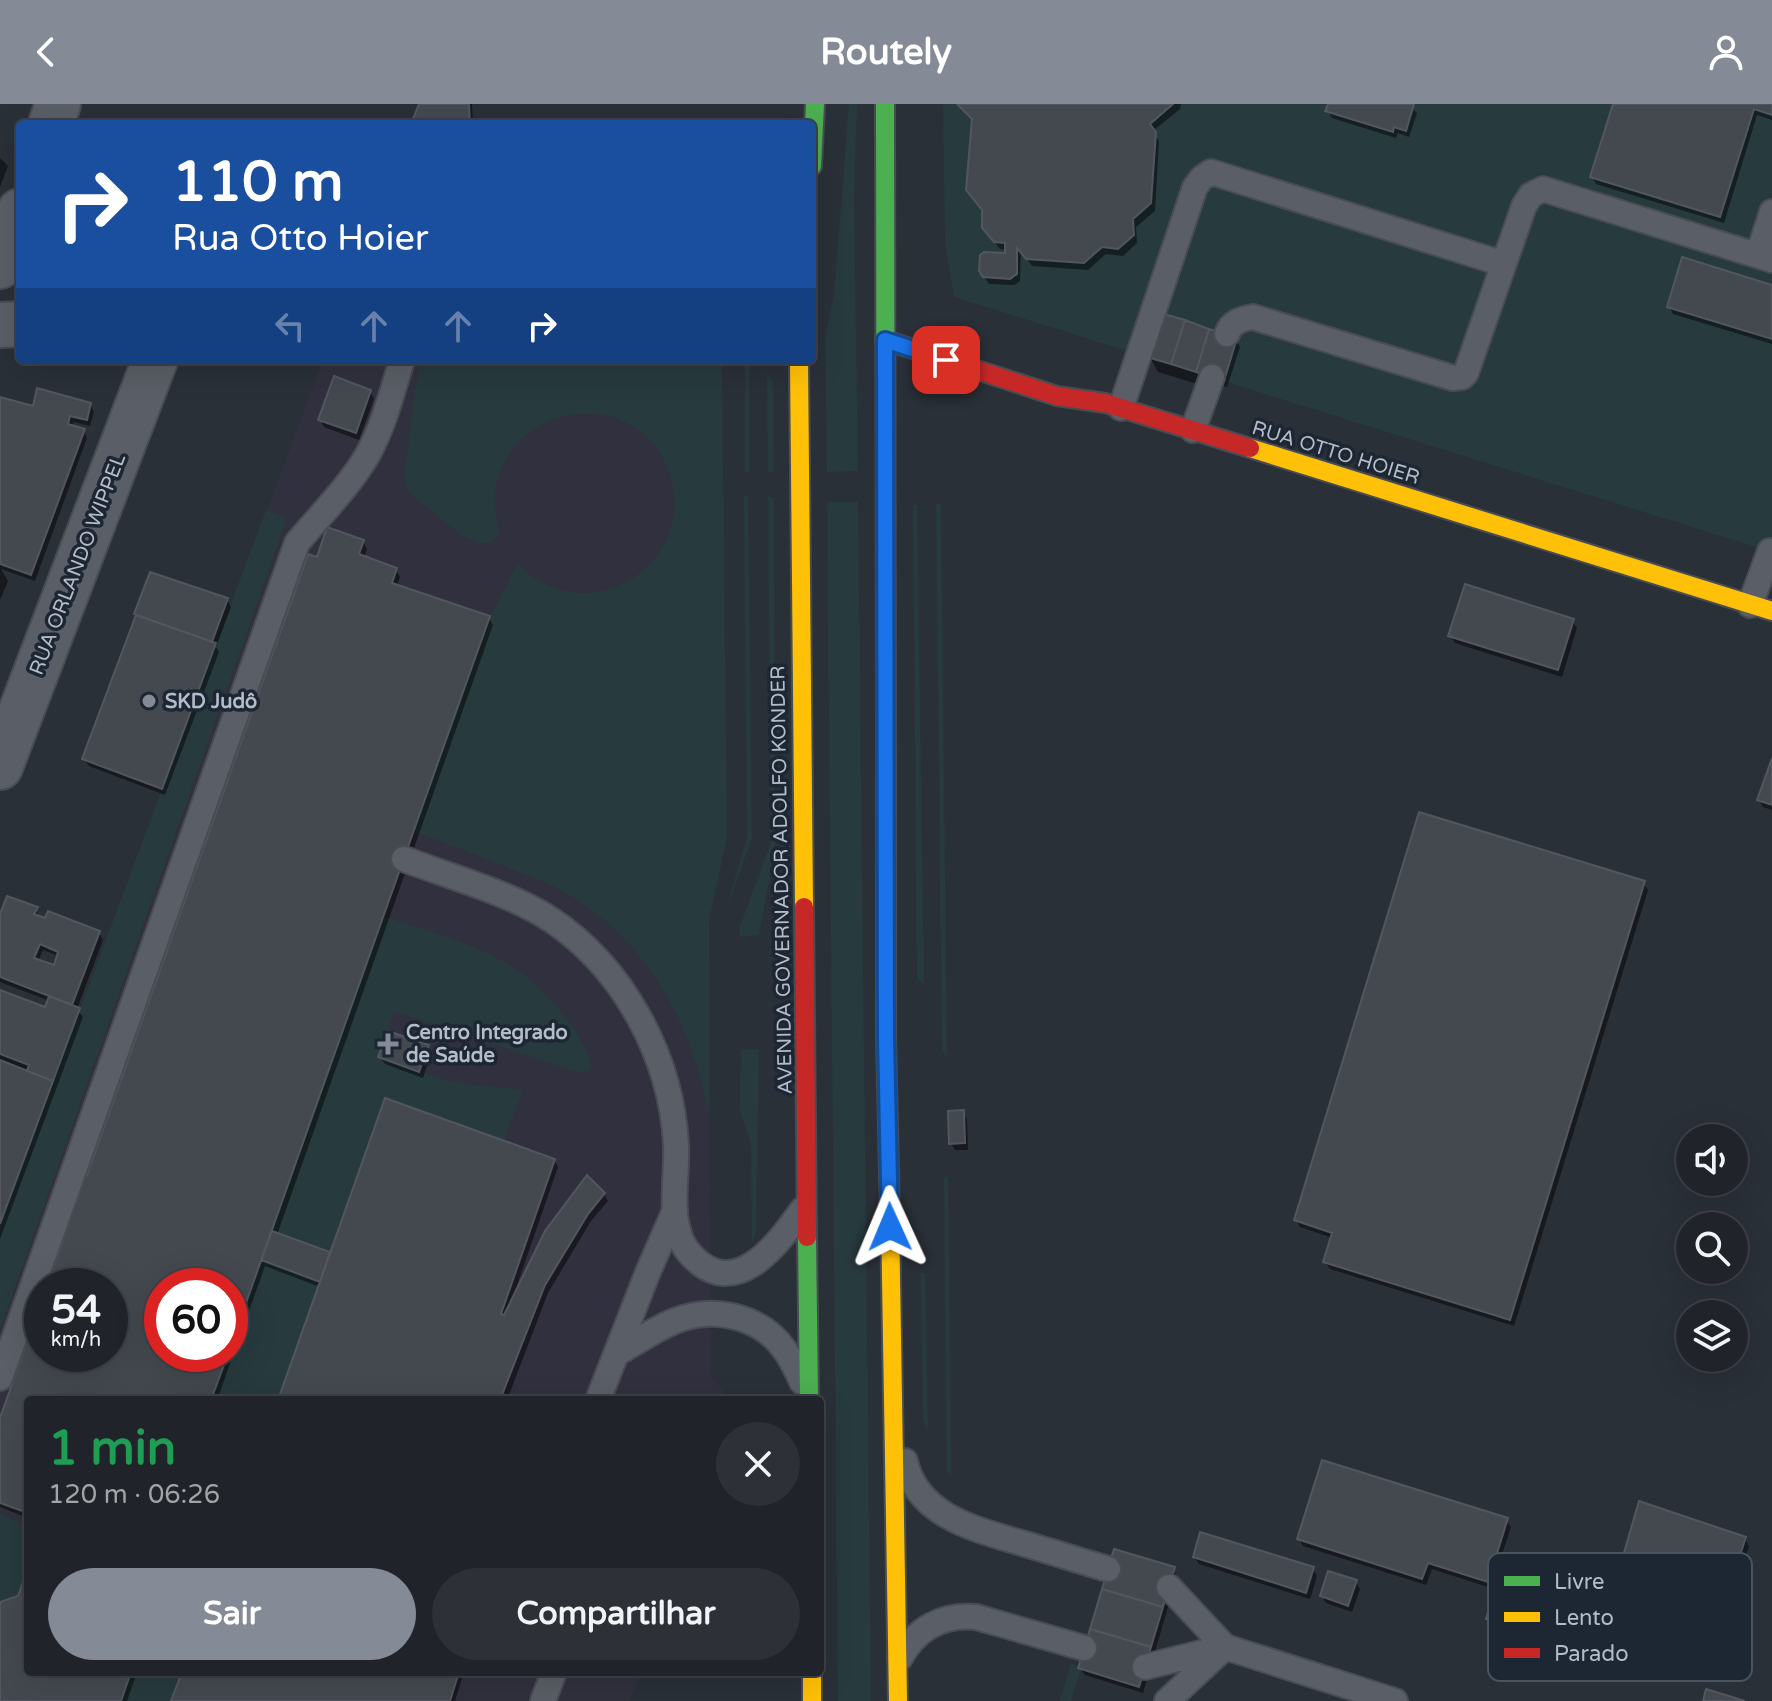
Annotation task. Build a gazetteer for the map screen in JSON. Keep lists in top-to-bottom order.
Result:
{
  "streets": {
    "main road": ["RUA OTTO HOIER", "AVENIDA GOVERNADOR ADOLFO KONDER"],
    "street": ["RUA ORLANDO WIPPEL"]
  },
  "places": {
    "other": ["SKD Judô"],
    "health": ["Centro Integrado de Saúde"]
  },
  "legend": ["Livre", "Lento", "Parado"],
  "page": {
    "header": "Routely",
    "turn": ["110 m", "Rua Otto Hoier"],
    "speed": "54 km/h",
    "limit": "60",
    "heading": ["1 min", "120 m · 06:26"],
    "buttons": ["Sair", "Compartilhar"]
  }
}
